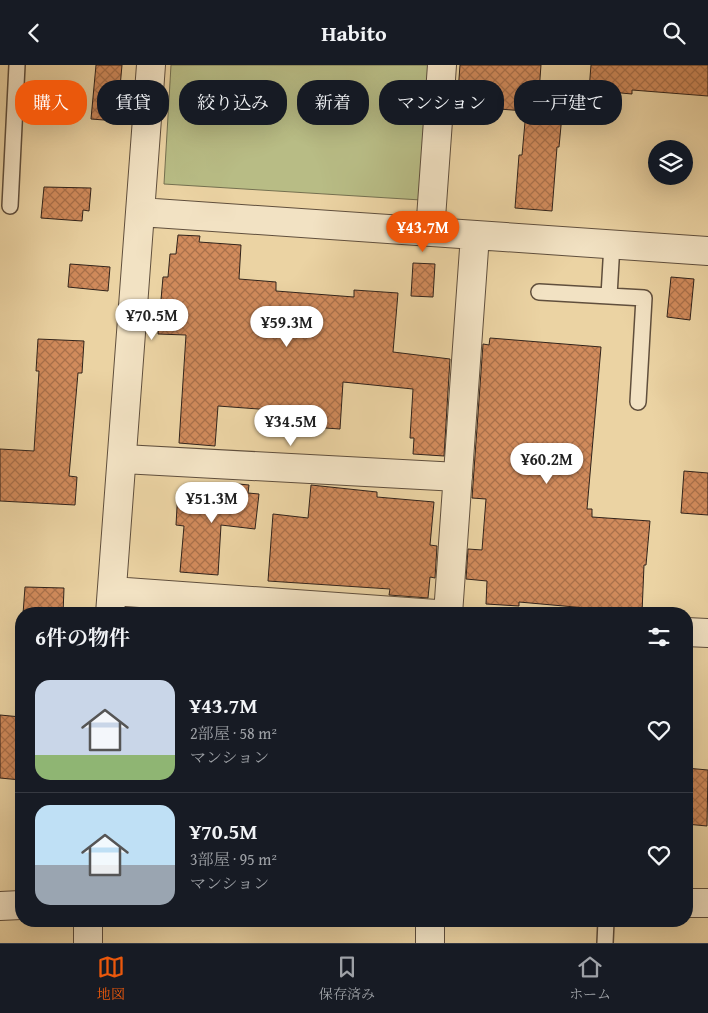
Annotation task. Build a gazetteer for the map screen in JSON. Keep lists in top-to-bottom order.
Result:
{
  "page": {
    "header": "Habito",
    "chip": [
      "購入",
      "賃貸",
      "絞り込み",
      "新着",
      "マンション",
      "一戸建て"
    ],
    "price": [
      "¥43.7M",
      "¥70.5M",
      "¥59.3M",
      "¥34.5M",
      "¥60.2M",
      "¥51.3M"
    ],
    "heading": "6件の物件",
    "list": [
      {
        "name": "¥43.7M",
        "note": "2部屋 · 58 m² · マンション"
      },
      {
        "name": "¥70.5M",
        "note": "3部屋 · 95 m² · マンション"
      }
    ],
    "tabs": ["地図", "保存済み", "ホーム"]
  }
}
